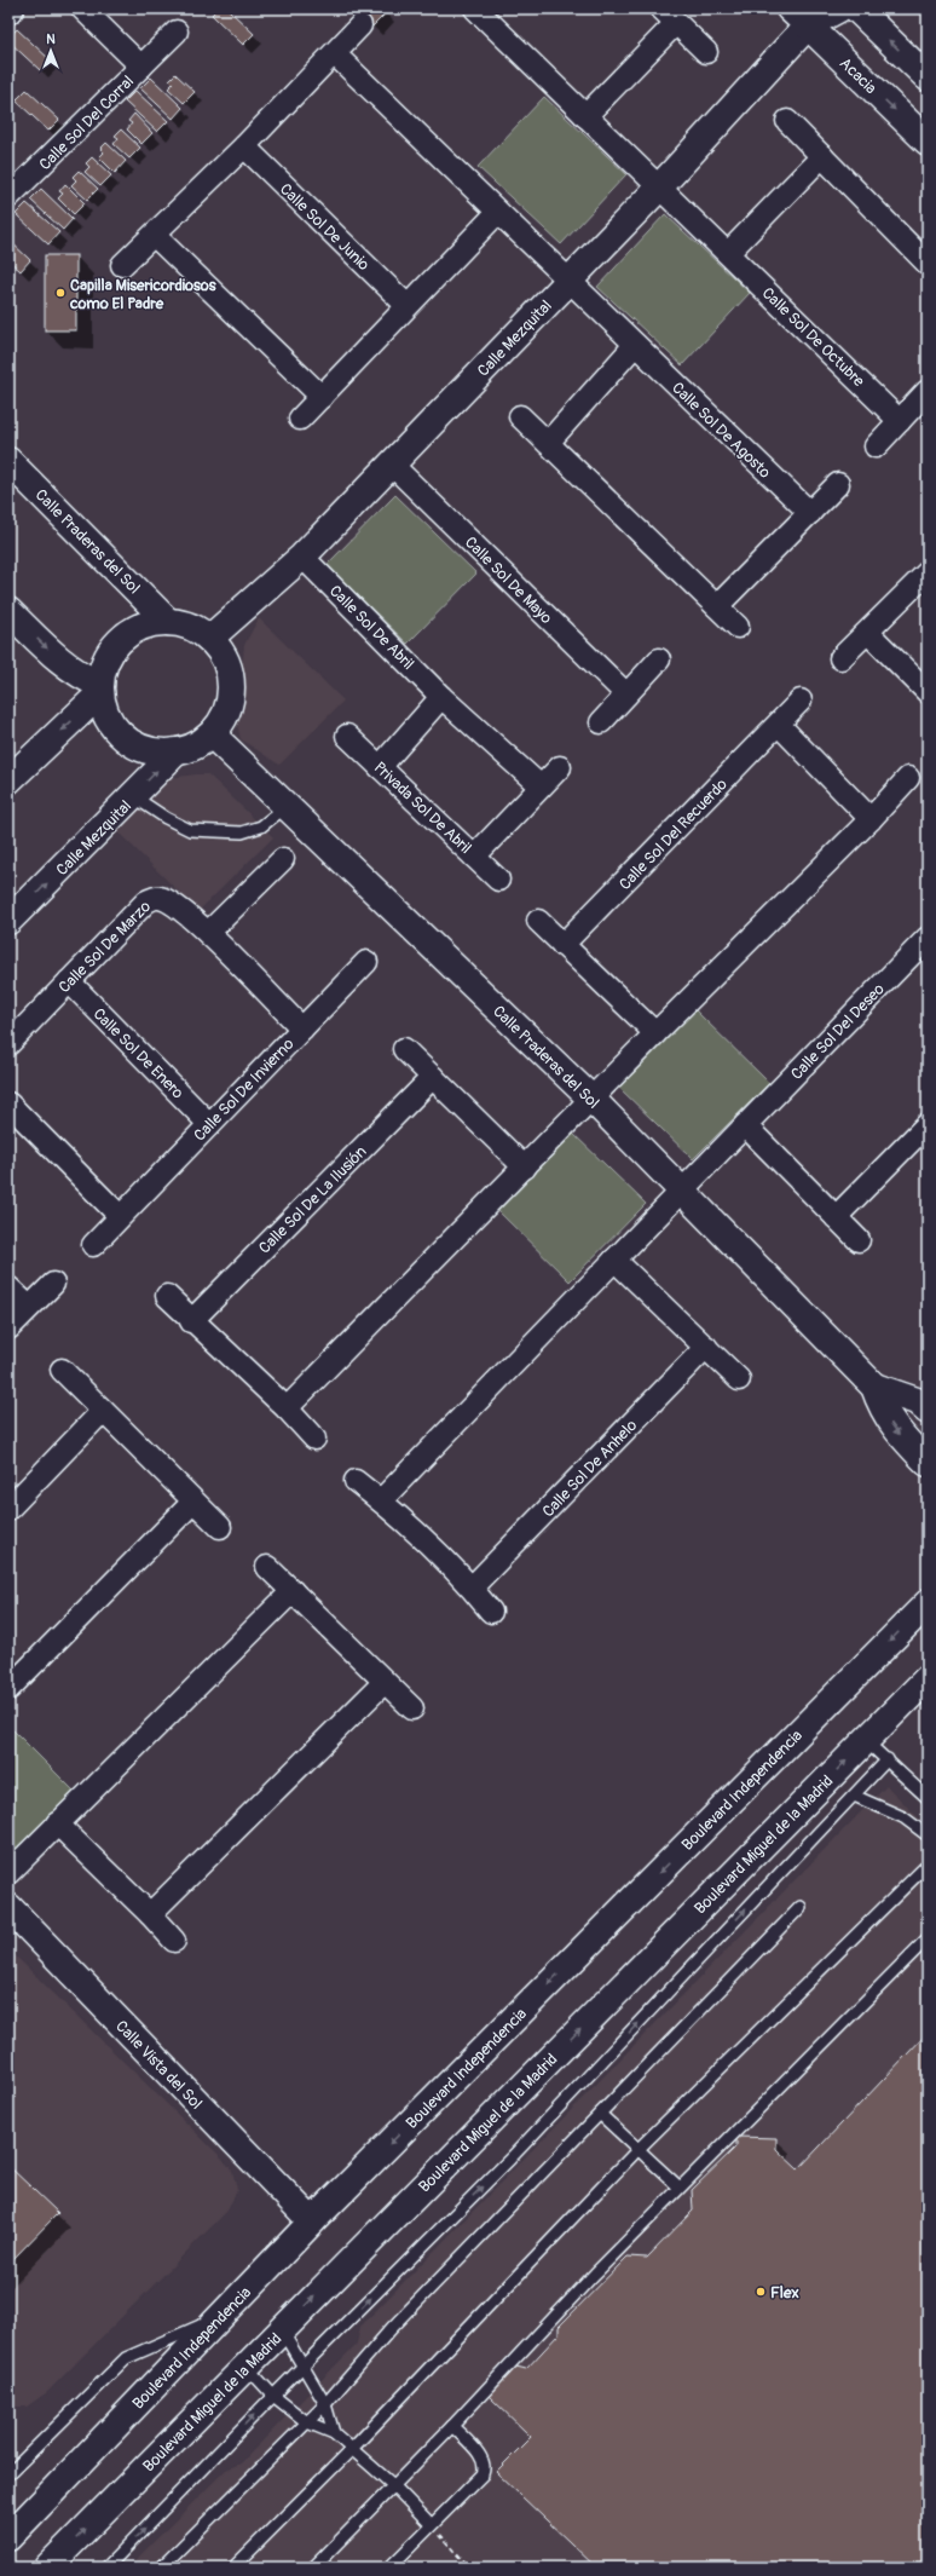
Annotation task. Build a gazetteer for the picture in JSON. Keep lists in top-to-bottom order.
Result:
{
  "streets": {
    "street": [
      "Acacia",
      "Calle Sol Del Corral",
      "Calle Sol De Junio",
      "Calle Sol De Octubre",
      "Calle Mezquital",
      "Calle Sol De Agosto",
      "Calle Praderas del Sol",
      "Calle Sol De Mayo",
      "Calle Sol De Abril",
      "Privada Sol De Abril",
      "Calle Sol Del Recuerdo",
      "Calle Sol De Marzo",
      "Calle Sol Del Deseo",
      "Calle Sol De Enero",
      "Calle Sol De Invierno",
      "Calle Sol De La Ilusión",
      "Calle Sol De Anhelo",
      "Boulevard Independencia",
      "Boulevard Miguel de la Madrid",
      "Calle Vista del Sol"
    ]
  },
  "crossings": [
    ["Acacia", "Calle Mezquital"],
    ["Calle Sol De Octubre", "Calle Mezquital"],
    ["Calle Mezquital", "Calle Sol De Agosto"],
    ["Calle Mezquital", "Calle Praderas del Sol"],
    ["Calle Mezquital", "Calle Sol De Mayo"],
    ["Calle Mezquital", "Calle Sol De Abril"],
    ["Calle Praderas del Sol", "Calle Sol Del Deseo"],
    ["Calle Sol De Marzo", "Calle Sol De Enero"],
    ["Calle Sol De Marzo", "Calle Sol De Invierno"],
    ["Calle Sol De Enero", "Calle Sol De Invierno"],
    ["Boulevard Independencia", "Calle Vista del Sol"]
  ],
  "one_way": ["Boulevard Independencia", "Boulevard Miguel de la Madrid"],
  "places": ["Capilla Misericordiosos como El Padre", "Flex"],
  "north": "top"
}
